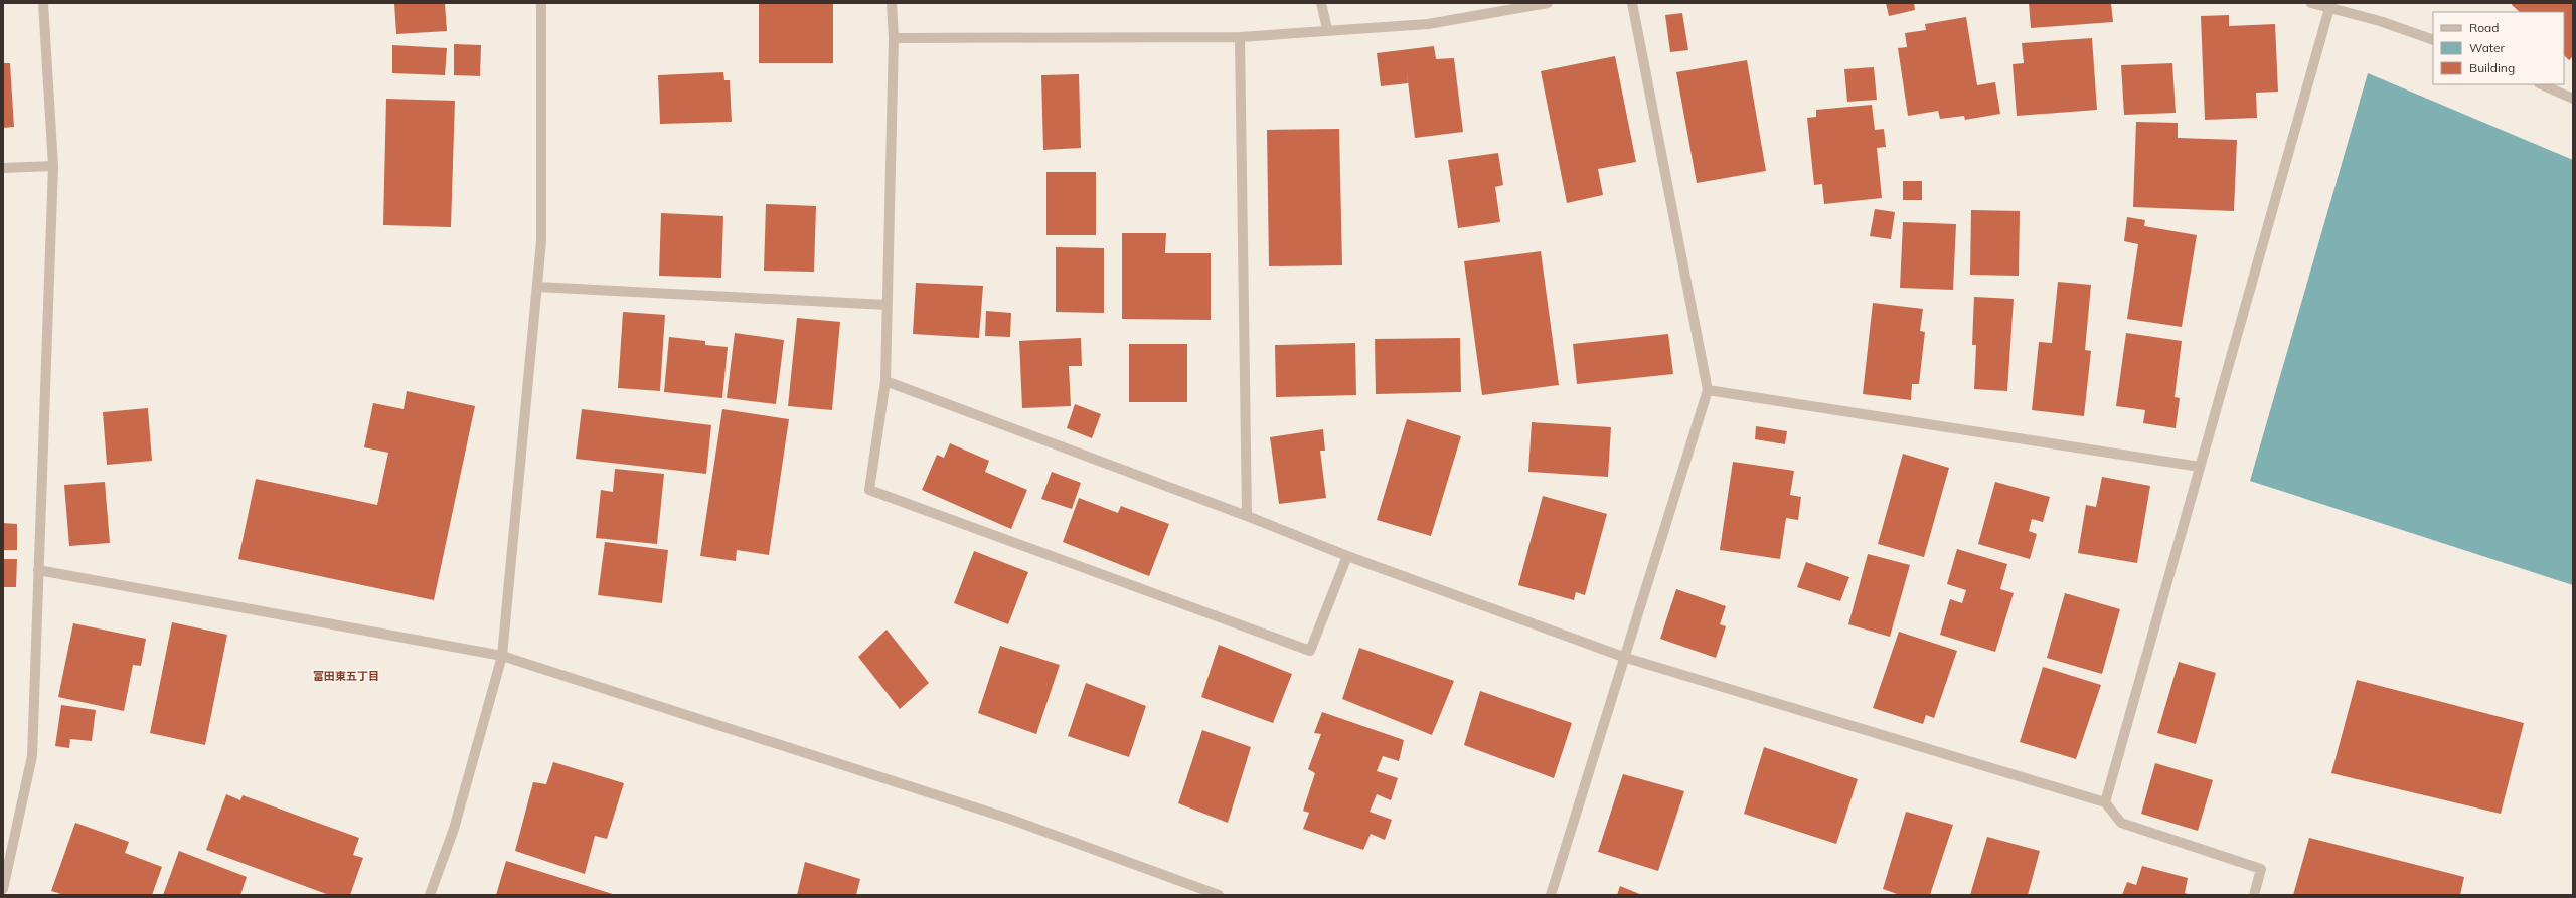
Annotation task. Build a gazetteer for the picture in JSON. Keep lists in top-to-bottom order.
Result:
{
  "districts": ["富田東五丁目"],
  "legend": ["Road", "Water", "Building"]
}
